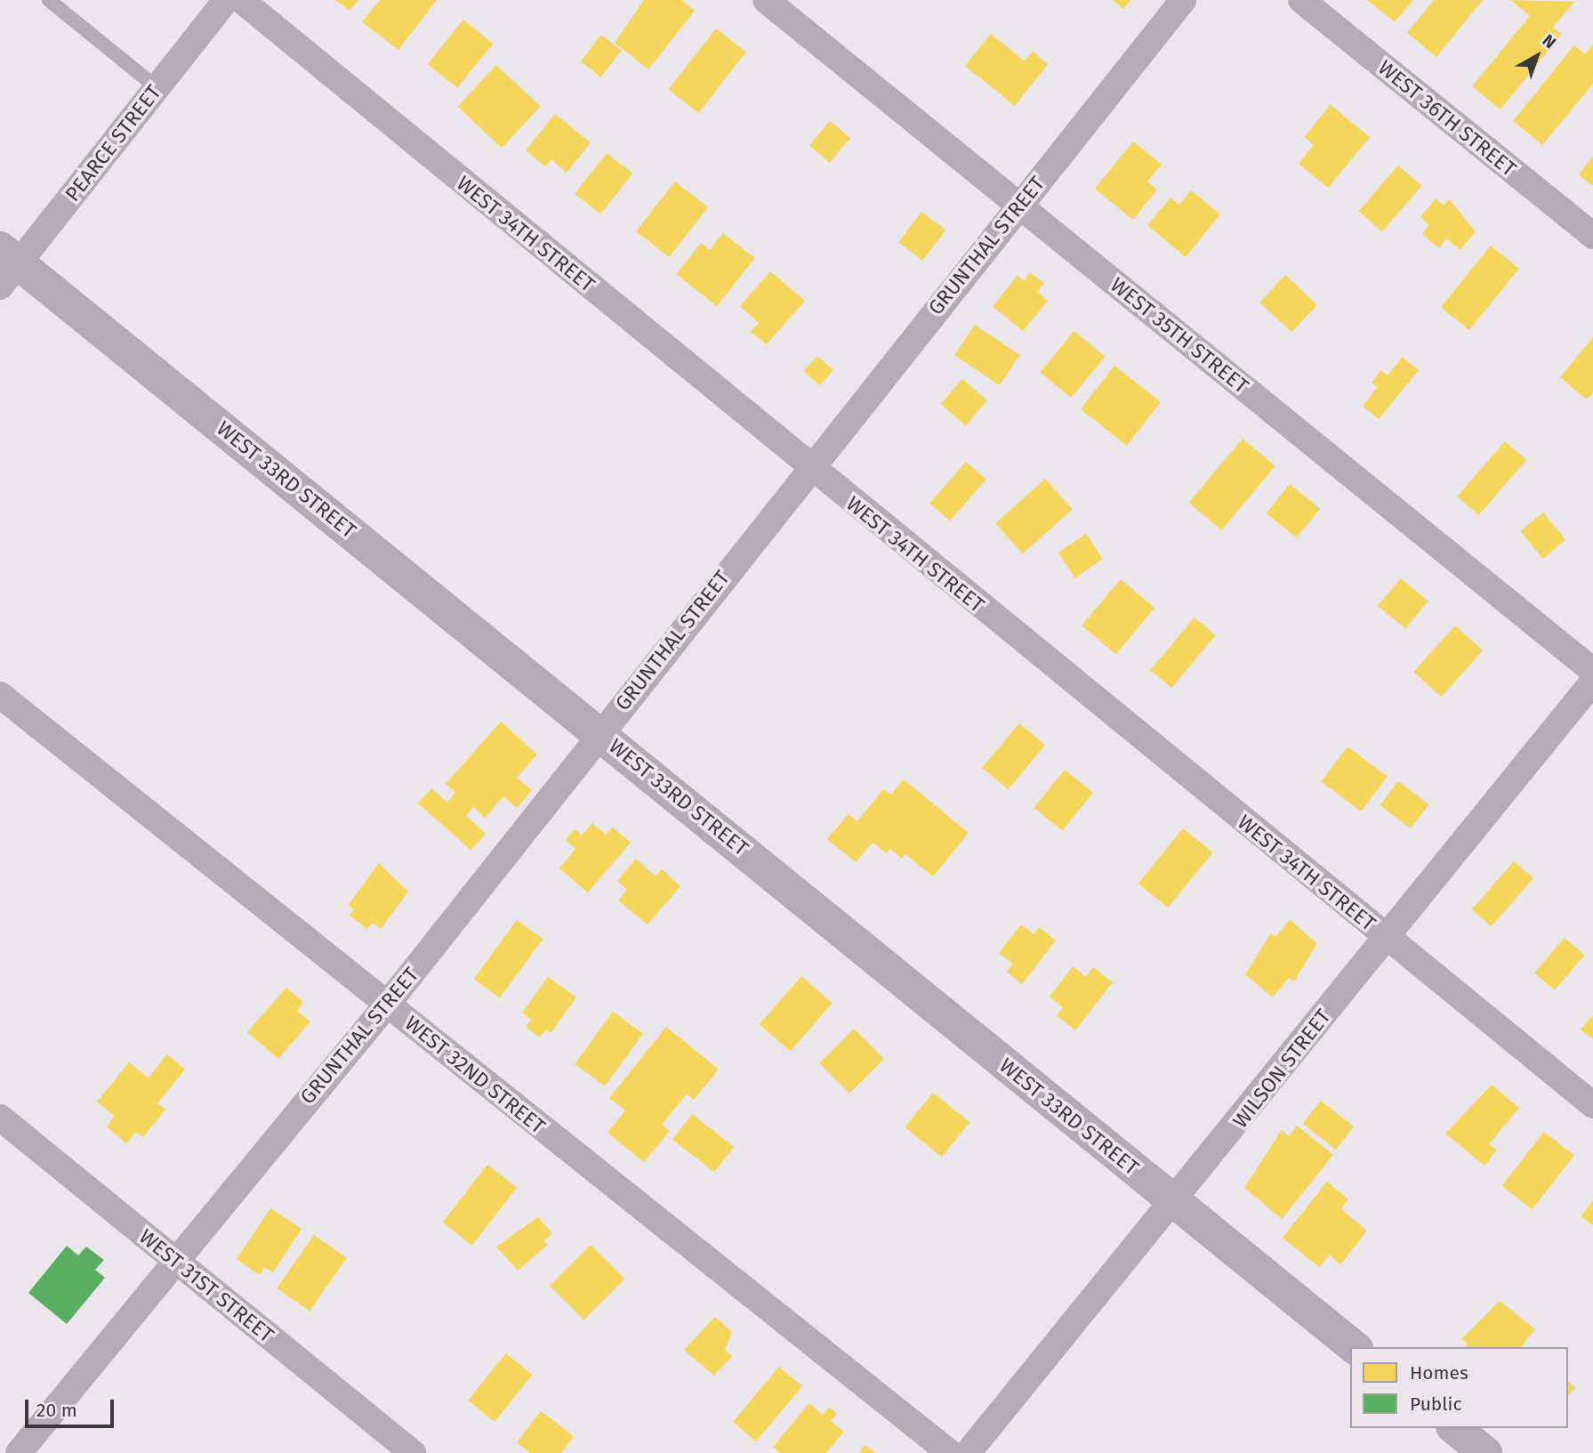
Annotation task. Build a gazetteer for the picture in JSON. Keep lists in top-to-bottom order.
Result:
{
  "streets": {
    "street": [
      "WEST 36TH STREET",
      "PEARCE STREET",
      "WEST 34TH STREET",
      "GRUNTHAL STREET",
      "WEST 35TH STREET",
      "WEST 33RD STREET",
      "WILSON STREET",
      "WEST 32ND STREET",
      "WEST 31ST STREET"
    ]
  },
  "crossings": [
    ["PEARCE STREET", "WEST 33RD STREET"],
    ["WEST 34TH STREET", "GRUNTHAL STREET"],
    ["WEST 34TH STREET", "WILSON STREET"],
    ["GRUNTHAL STREET", "WEST 35TH STREET"],
    ["GRUNTHAL STREET", "WEST 33RD STREET"],
    ["GRUNTHAL STREET", "WEST 32ND STREET"],
    ["GRUNTHAL STREET", "WEST 31ST STREET"],
    ["WEST 33RD STREET", "WILSON STREET"]
  ],
  "legend": ["Homes", "Public"],
  "scale_bar": "20 m",
  "north": "top right"
}
